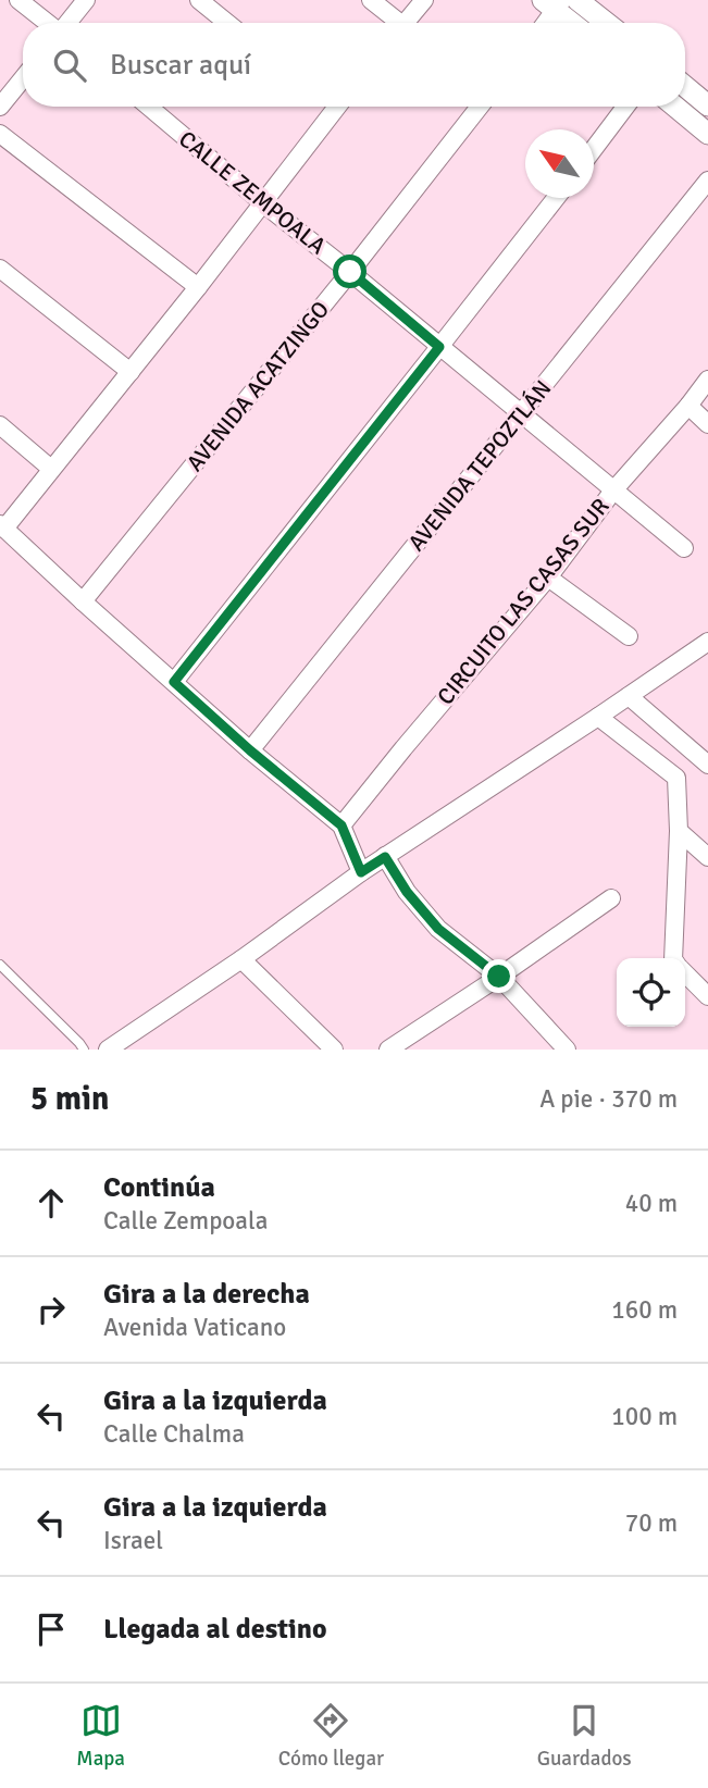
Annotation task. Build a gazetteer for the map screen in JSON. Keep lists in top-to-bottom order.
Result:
{
  "streets": {
    "street": [
      "CALLE ZEMPOALA",
      "AVENIDA ACATZINGO",
      "AVENIDA TEPOZTLÁN",
      "CIRCUITO LAS CASAS SUR"
    ]
  },
  "crossings": [
    ["CALLE ZEMPOALA", "AVENIDA ACATZINGO"],
    ["CALLE ZEMPOALA", "AVENIDA TEPOZTLÁN"],
    ["CALLE ZEMPOALA", "CIRCUITO LAS CASAS SUR"]
  ],
  "north": "top left",
  "page": {
    "search": "Buscar aquí",
    "heading": ["5 min", "A pie · 370 m"],
    "list": [
      ["Continúa", "Calle Zempoala", "40 m"],
      ["Gira a la derecha", "Avenida Vaticano", "160 m"],
      ["Gira a la izquierda", "Calle Chalma", "100 m"],
      ["Gira a la izquierda", "Israel", "70 m"],
      "Llegada al destino"
    ],
    "nav": ["Mapa", "Cómo llegar", "Guardados"]
  }
}
